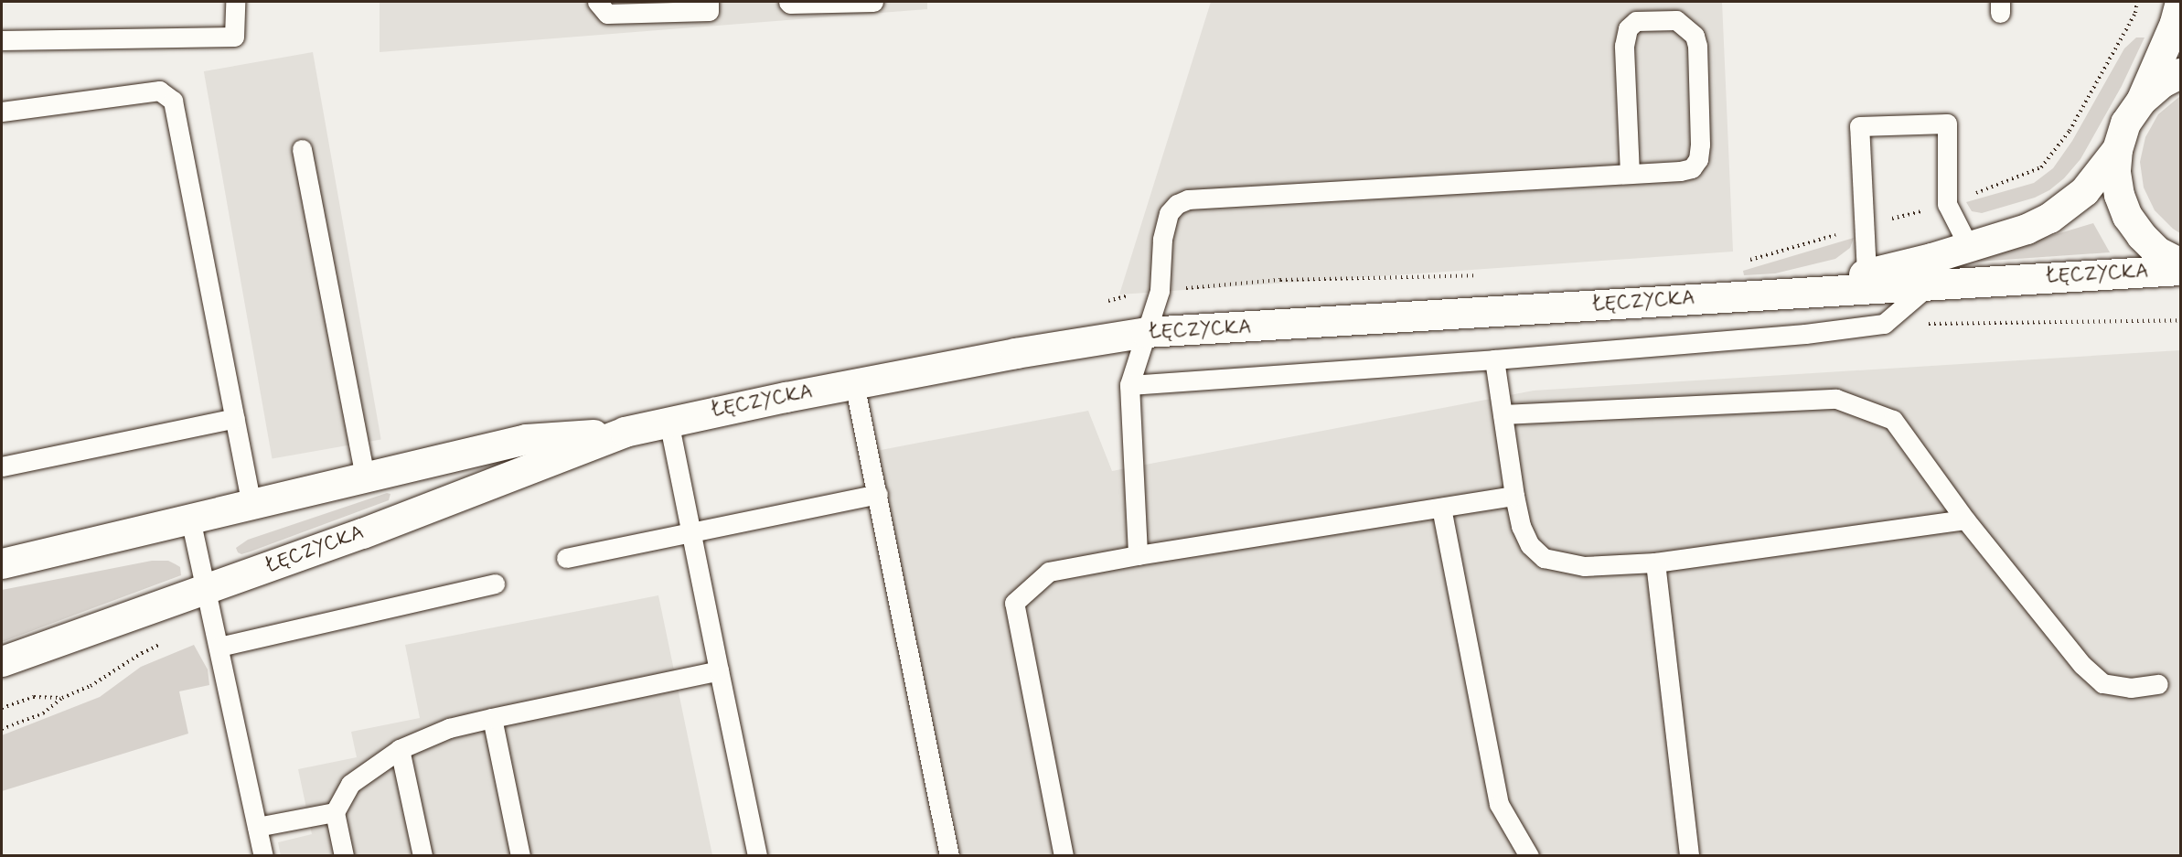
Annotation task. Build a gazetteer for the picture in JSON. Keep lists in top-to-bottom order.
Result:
{
  "streets": {
    "street": ["ŁĘCZYCKA"]
  }
}
